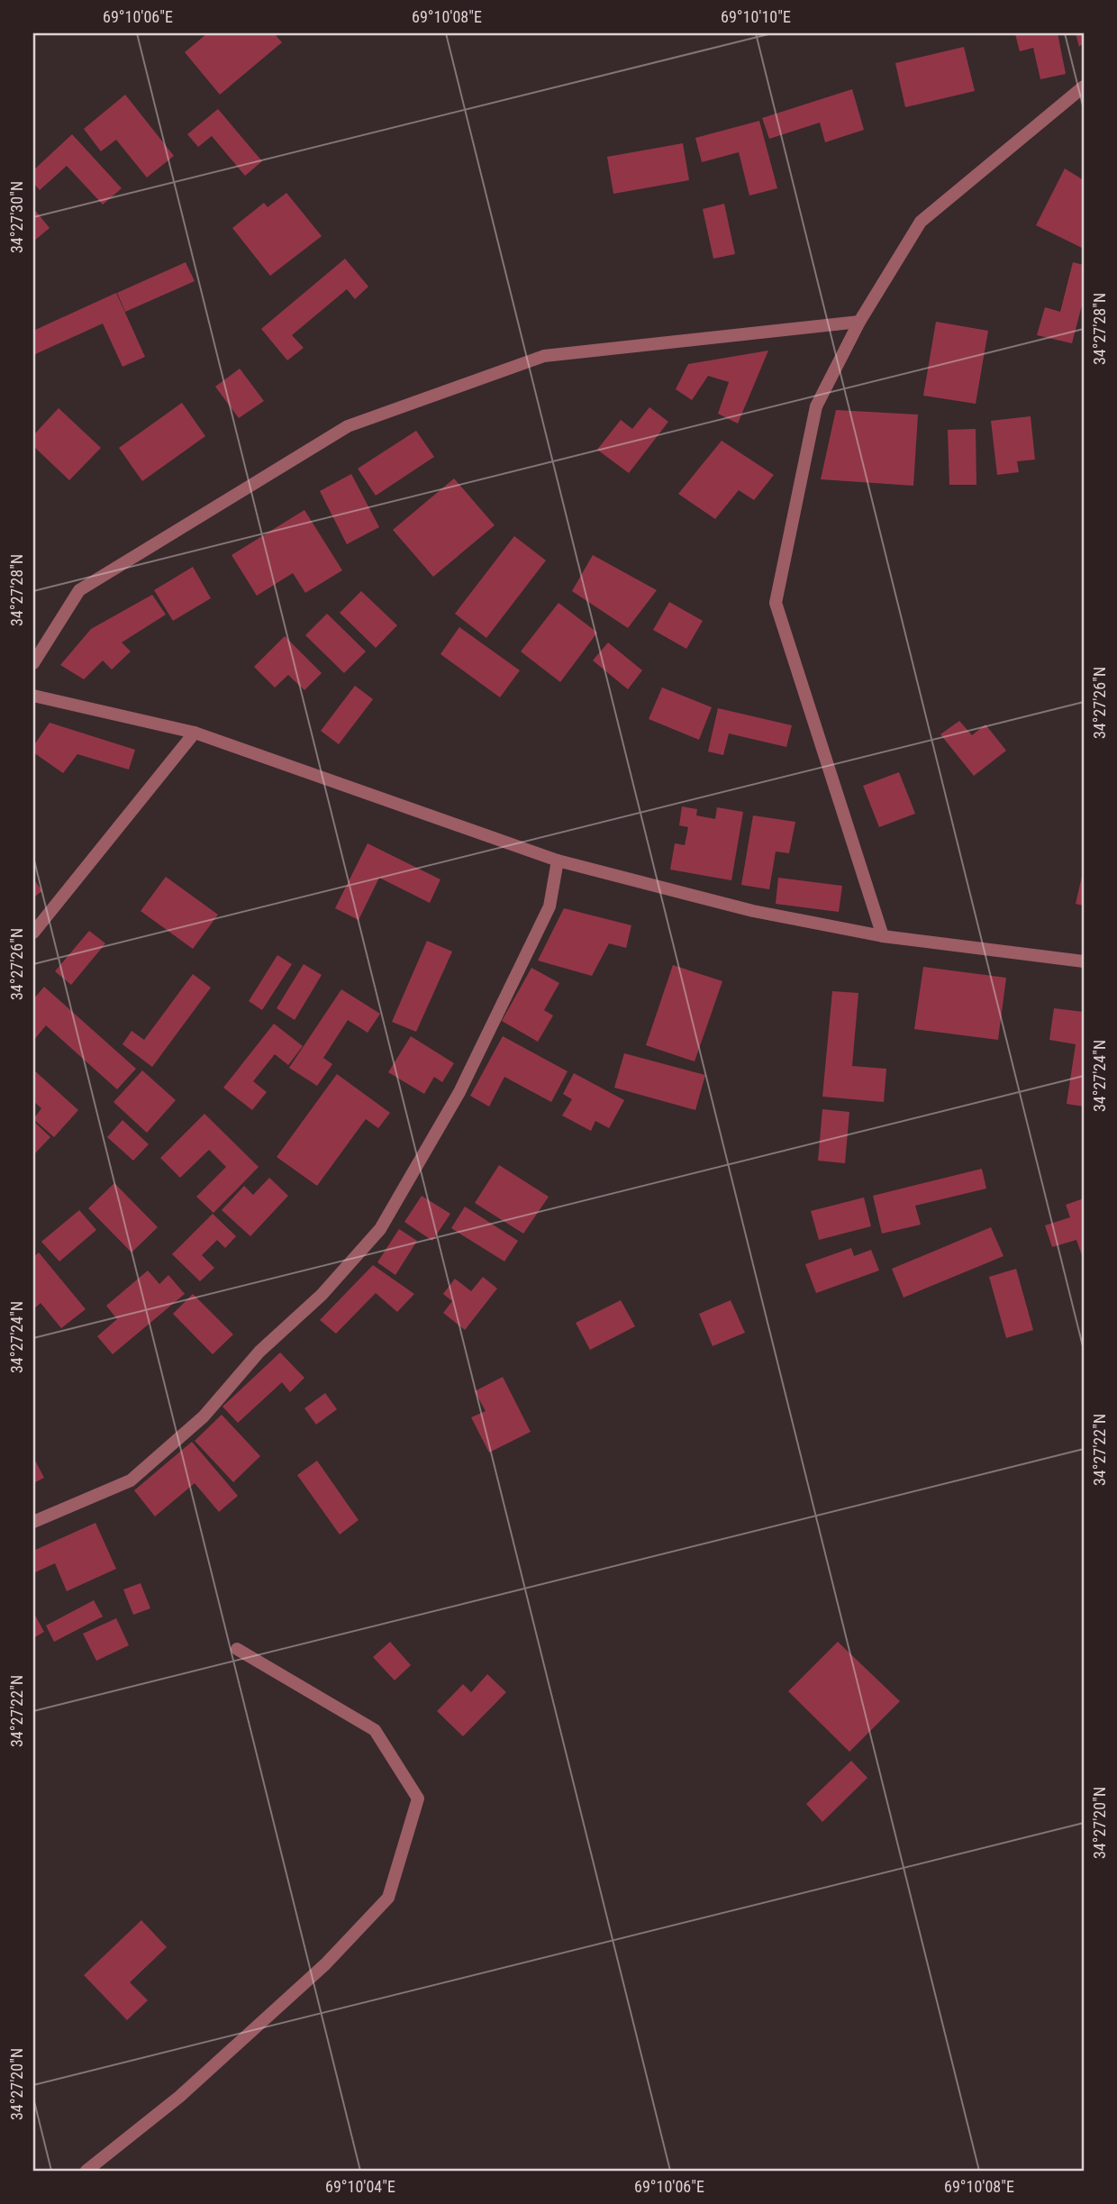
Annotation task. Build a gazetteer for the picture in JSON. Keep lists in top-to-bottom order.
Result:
{
  "coordinates": [
    "69°10'06\"E",
    "69°10'08\"E",
    "69°10'10\"E",
    "34°27'30\"N",
    "34°27'28\"N",
    "34°27'26\"N",
    "34°27'24\"N",
    "34°27'22\"N",
    "34°27'20\"N",
    "69°10'04\"E"
  ]
}
